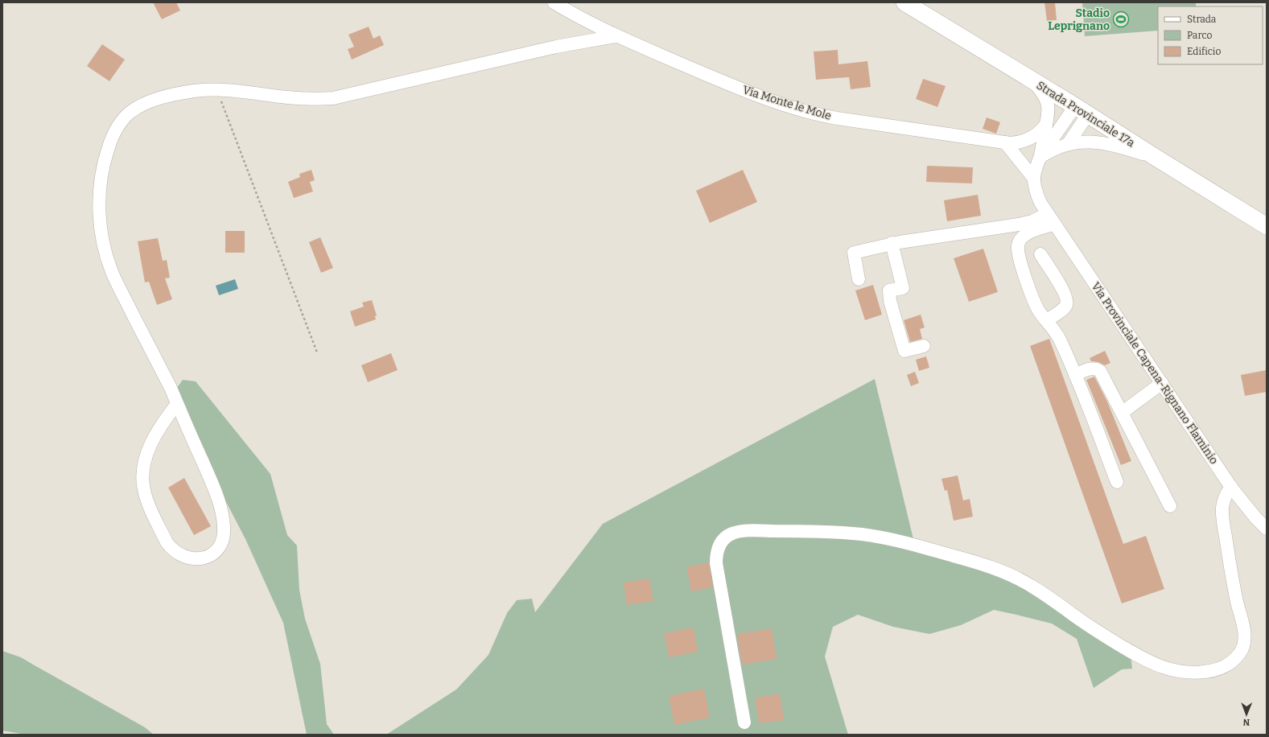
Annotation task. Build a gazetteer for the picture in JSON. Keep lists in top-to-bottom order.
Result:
{
  "streets": {
    "main road": ["Strada Provinciale 17a"],
    "street": ["Via Monte le Mole", "Via Provinciale Capena-Rignano Flaminio"]
  },
  "places": {
    "sports": ["Stadio Leprignano"]
  },
  "legend": ["Strada", "Parco", "Edificio"],
  "north": "bottom"
}
